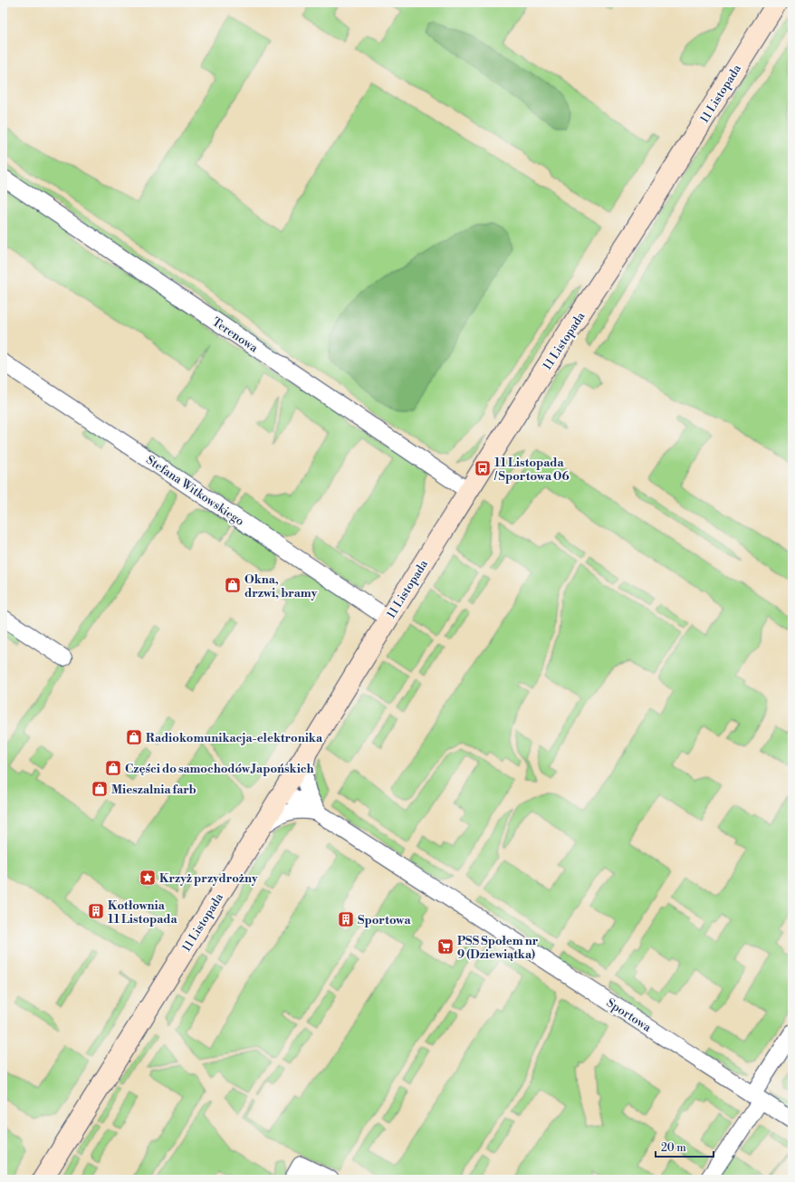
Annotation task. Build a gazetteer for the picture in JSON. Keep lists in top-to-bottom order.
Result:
{
  "streets": {
    "main road": ["11 Listopada"],
    "street": ["Terenowa", "Stefana Witkowskiego", "Sportowa"]
  },
  "crossings": [
    ["11 Listopada", "Terenowa"],
    ["11 Listopada", "Stefana Witkowskiego"],
    ["11 Listopada", "Sportowa"]
  ],
  "places": {
    "bus stop": ["11 Listopada / Sportowa 06"],
    "shop": [
      "Okna, drzwi, bramy",
      "Radiokomunikacja-elektronika",
      "Części do samochodów Japońskich",
      "Mieszalnia farb"
    ],
    "place": ["Krzyż przydrożny"],
    "building": ["Kotłownia 11 Listopada", "Sportowa"],
    "supermarket": ["PSS Społem nr 9 (Dziewiątka)"]
  },
  "scale_bar": "20 m"
}
